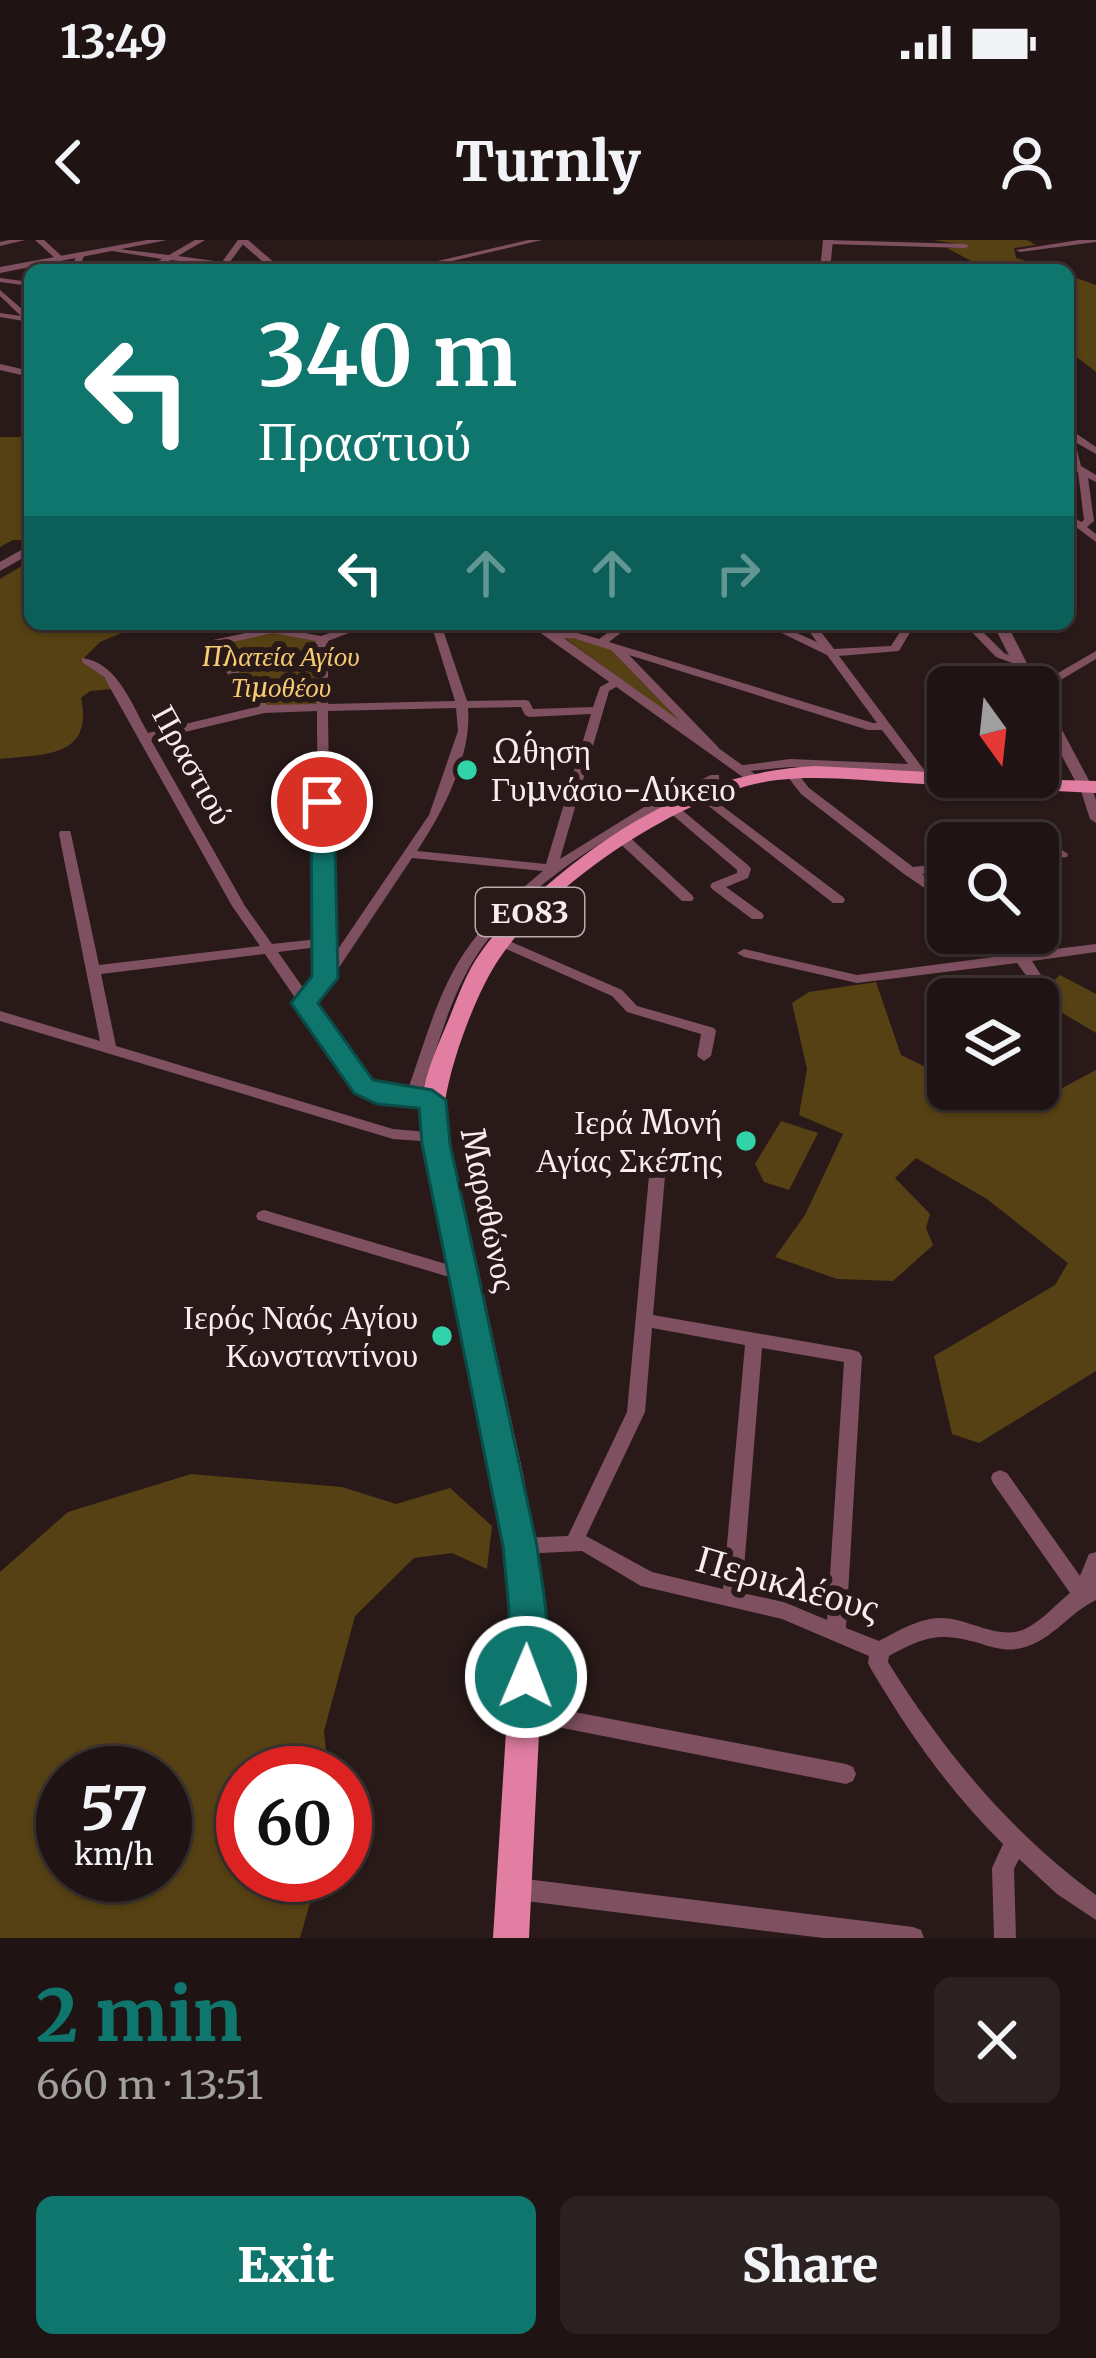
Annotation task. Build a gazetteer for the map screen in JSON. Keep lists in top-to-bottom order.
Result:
{
  "streets": {
    "main road": ["ΕΟ83", "Μαραθώνος"],
    "street": ["Πραστιού", "Περικλέους"]
  },
  "crossings": [
    ["Πραστιού", "Μαραθώνος"],
    ["Μαραθώνος", "Περικλέους"]
  ],
  "parks": ["Πλατεία Αγίου Τιμοθέου"],
  "places": ["Ώθηση Γυμνάσιο-Λύκειο", "Ιερά Μονή Αγίας Σκέπης", "Ιερός Ναός Αγίου Κωνσταντίνου"],
  "north": "bottom",
  "page": {
    "status": "13:49",
    "header": "Turnly",
    "turn": ["340 m", "Πραστιού"],
    "speed": "57 km/h",
    "limit": "60",
    "heading": ["2 min", "660 m · 13:51"],
    "buttons": ["Exit", "Share"]
  }
}
